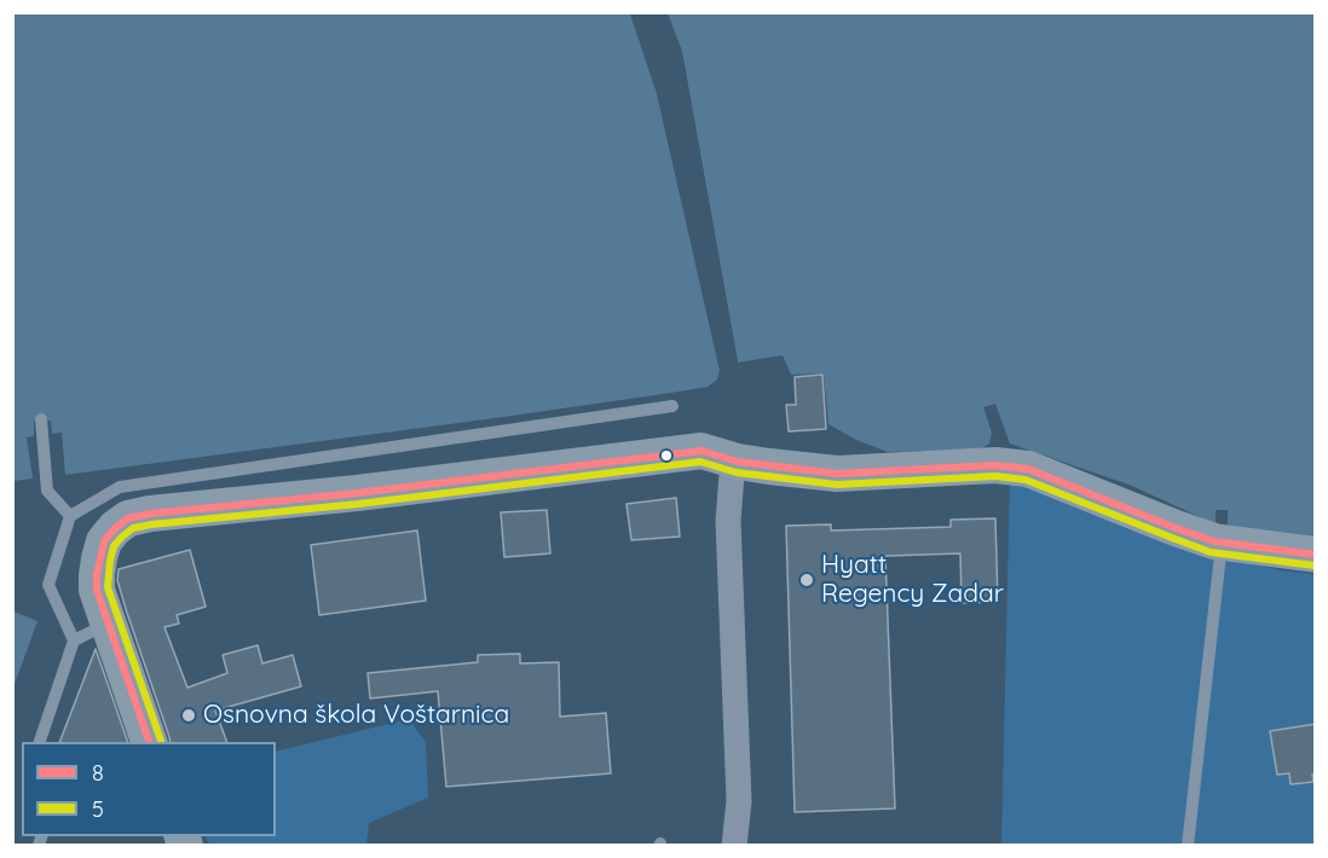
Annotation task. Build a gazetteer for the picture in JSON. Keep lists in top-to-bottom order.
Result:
{
  "places": ["Hyatt Regency Zadar", "Osnovna škola Voštarnica"],
  "lines": ["transit line 8", "transit line 5"],
  "legend": ["8", "5"]
}
